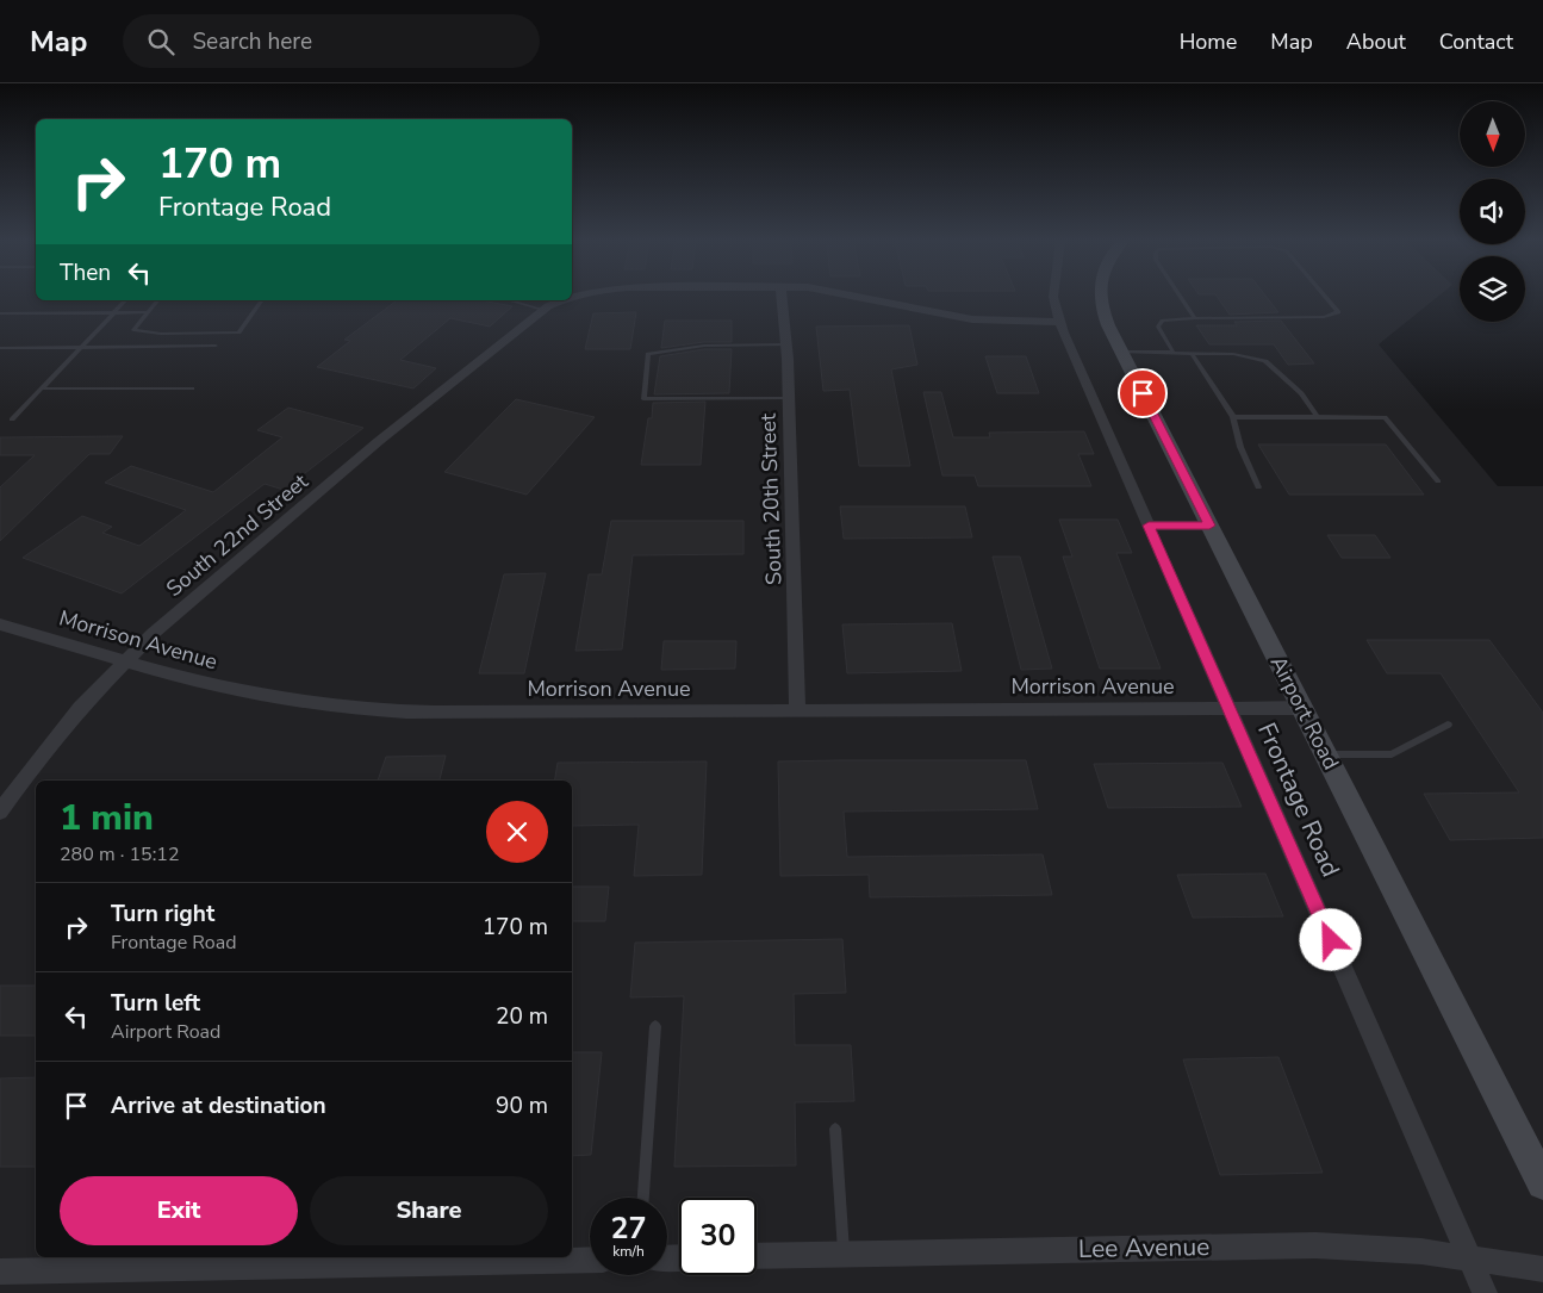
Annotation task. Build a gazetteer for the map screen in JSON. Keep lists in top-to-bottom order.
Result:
{
  "streets": {
    "main road": ["Airport Road"],
    "street": [
      "South 20th Street",
      "South 22nd Street",
      "Morrison Avenue",
      "Frontage Road",
      "Lee Avenue"
    ]
  },
  "crossings": [
    ["South 20th Street", "Morrison Avenue"],
    ["South 22nd Street", "Morrison Avenue"],
    ["South 22nd Street", "Frontage Road"],
    ["Morrison Avenue", "Airport Road"],
    ["Morrison Avenue", "Frontage Road"],
    ["Frontage Road", "Lee Avenue"]
  ],
  "north": "bottom",
  "page": {
    "header": "Map",
    "search": "Search here",
    "nav": [
      "Home",
      "Map",
      "About",
      "Contact"
    ],
    "turn": ["170 m", "Frontage Road"],
    "then": "Then",
    "heading": ["1 min", "280 m · 15:12"],
    "list": [
      {
        "name": "Turn right",
        "note": "Frontage Road",
        "value": "170 m"
      },
      {
        "name": "Turn left",
        "note": "Airport Road",
        "value": "20 m"
      },
      {
        "name": "Arrive at destination",
        "value": "90 m"
      }
    ],
    "buttons": ["Exit", "Share"],
    "speed": "27 km/h",
    "limit": "30"
  }
}
